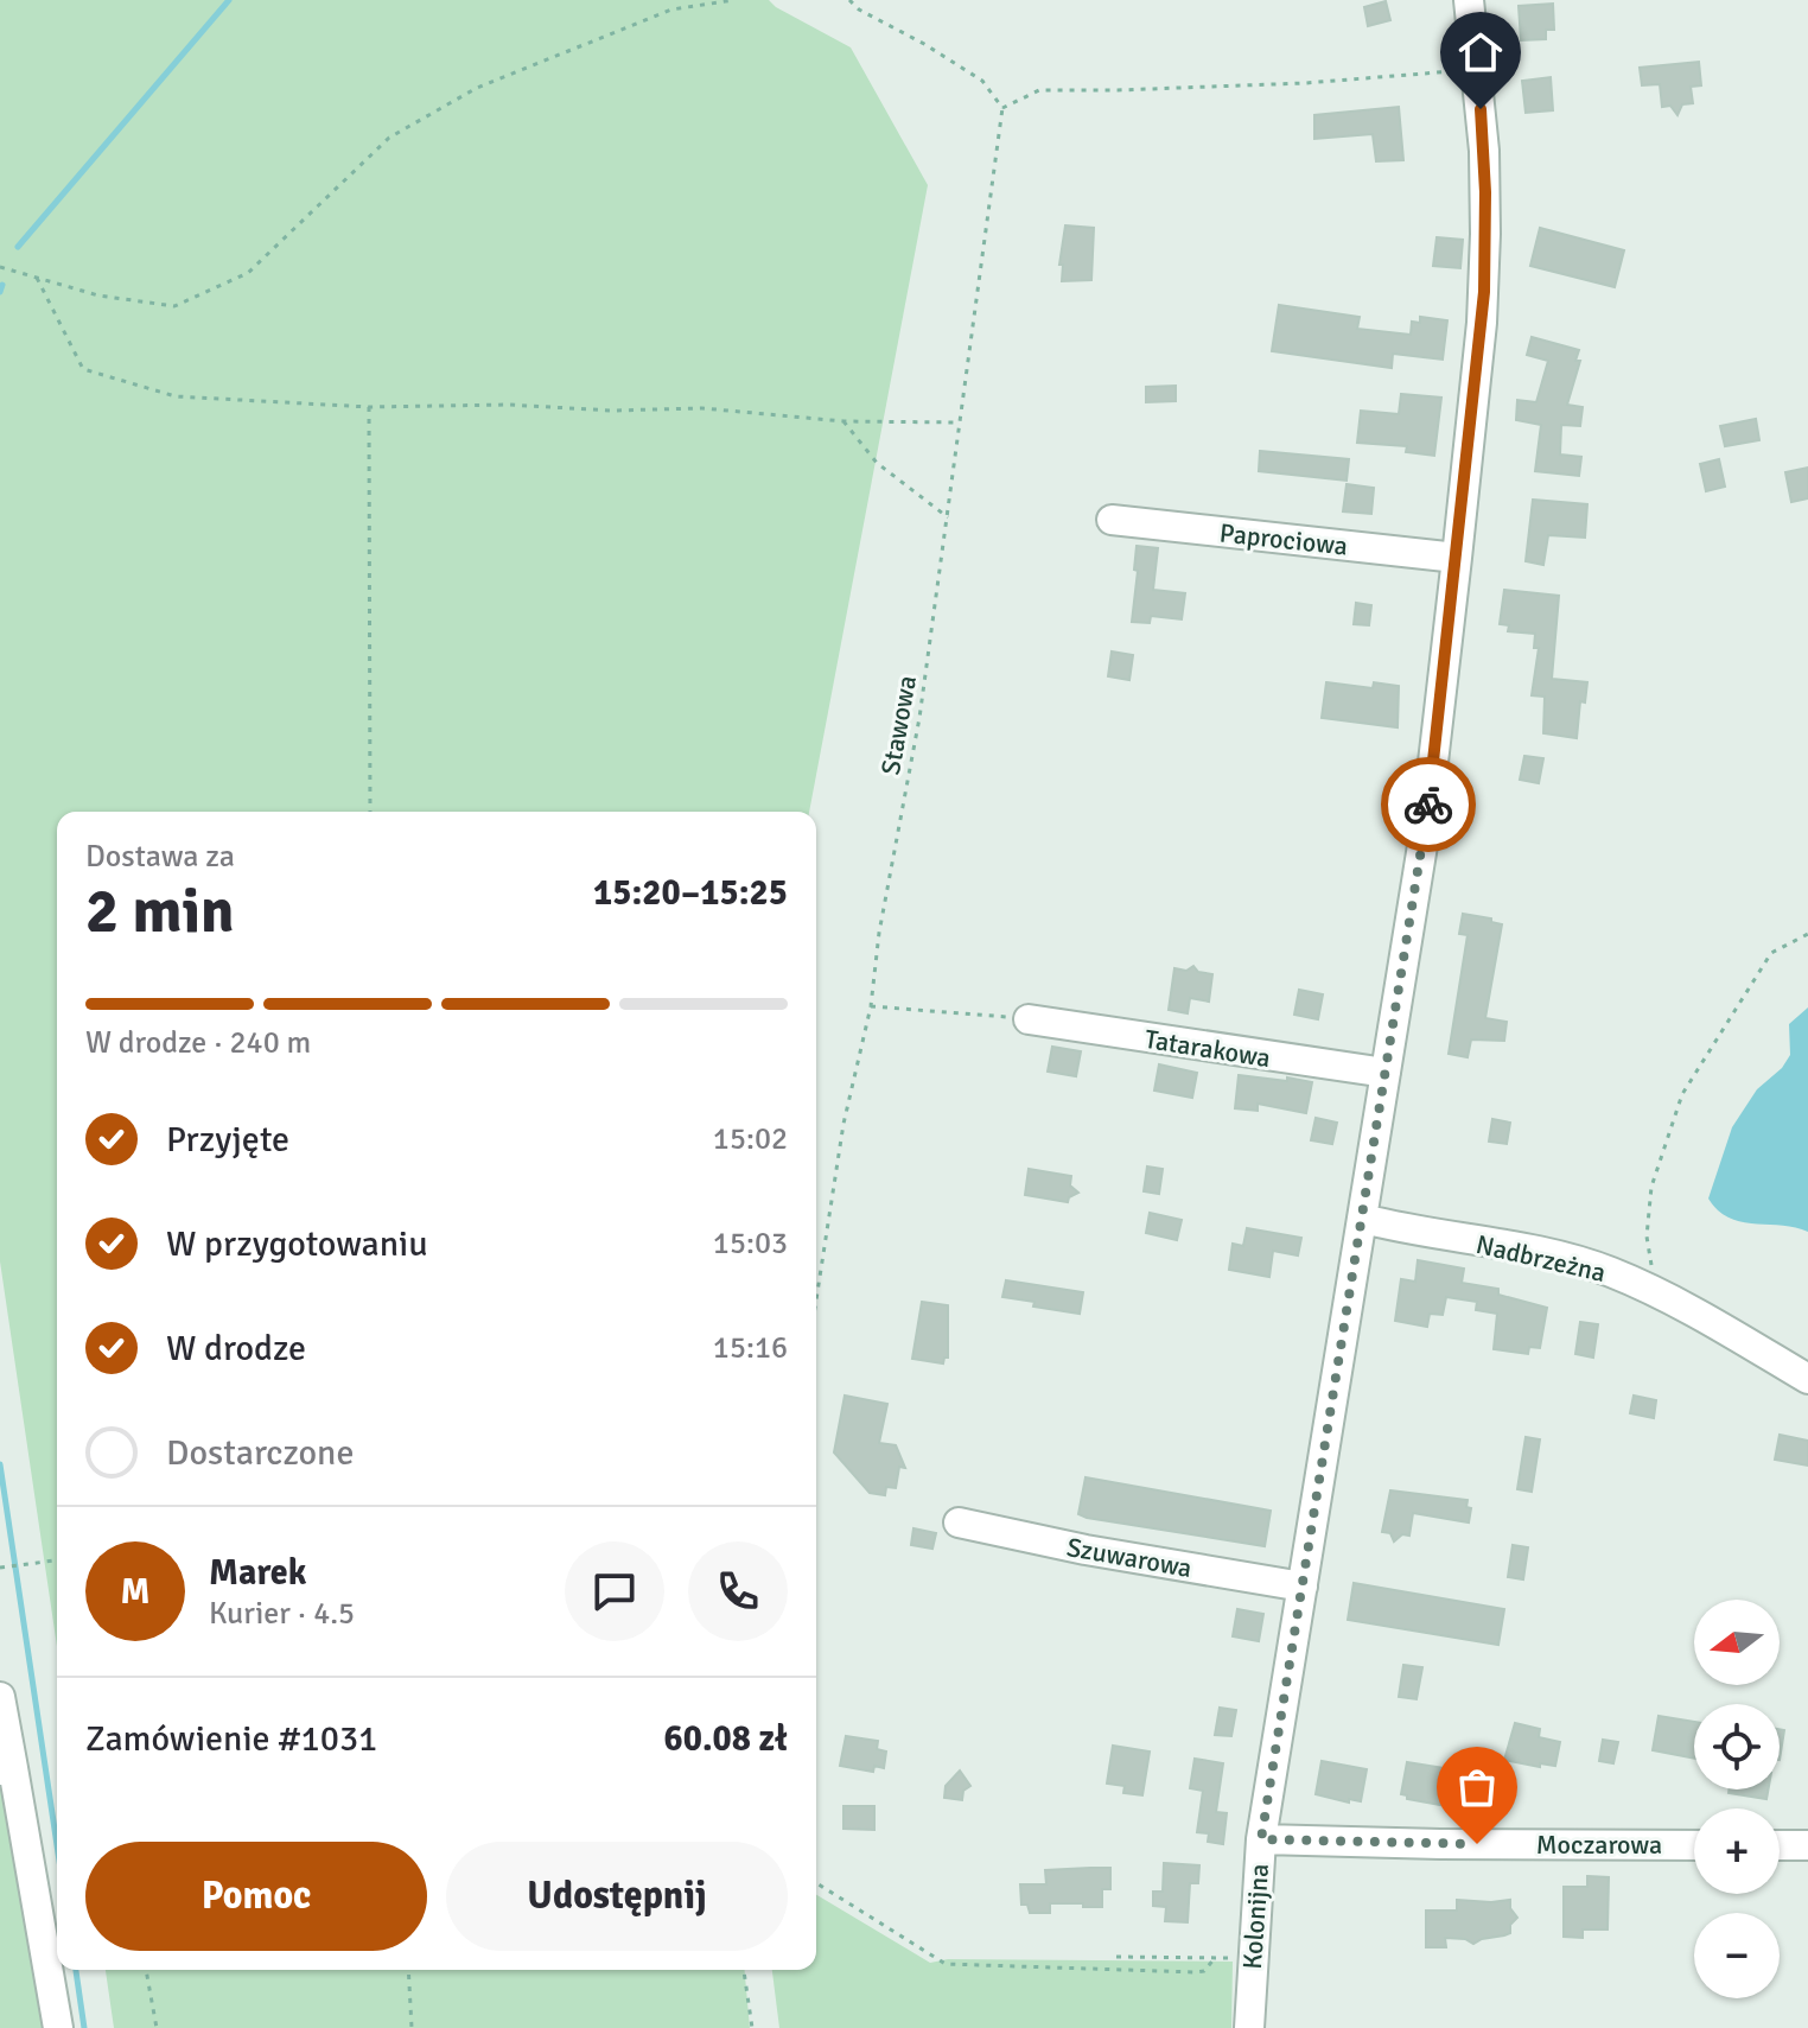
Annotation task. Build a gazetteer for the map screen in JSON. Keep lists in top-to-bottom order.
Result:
{
  "streets": {
    "street": [
      "Paprociowa",
      "Tatarakowa",
      "Nadbrzeżna",
      "Szuwarowa",
      "Moczarowa",
      "Kolonijna"
    ],
    "path": ["Stawowa"]
  },
  "crossings": [
    ["Paprociowa", "Kolonijna"],
    ["Tatarakowa", "Kolonijna"],
    ["Nadbrzeżna", "Kolonijna"],
    ["Szuwarowa", "Kolonijna"],
    ["Moczarowa", "Kolonijna"]
  ],
  "north": "left",
  "page": {
    "heading": ["2 min", "Dostawa za", "15:20–15:25"],
    "panel": [
      "Marek",
      "Kurier · 4.5",
      "Zamówienie #1031",
      "60.08 zł"
    ],
    "bar": "W drodze · 240 m",
    "list": [
      ["Przyjęte", "15:02"],
      ["W przygotowaniu", "15:03"],
      ["W drodze", "15:16"],
      "Dostarczone"
    ],
    "round": "M",
    "map_buttons": ["+", "−"],
    "buttons": ["Pomoc", "Udostępnij"]
  }
}
